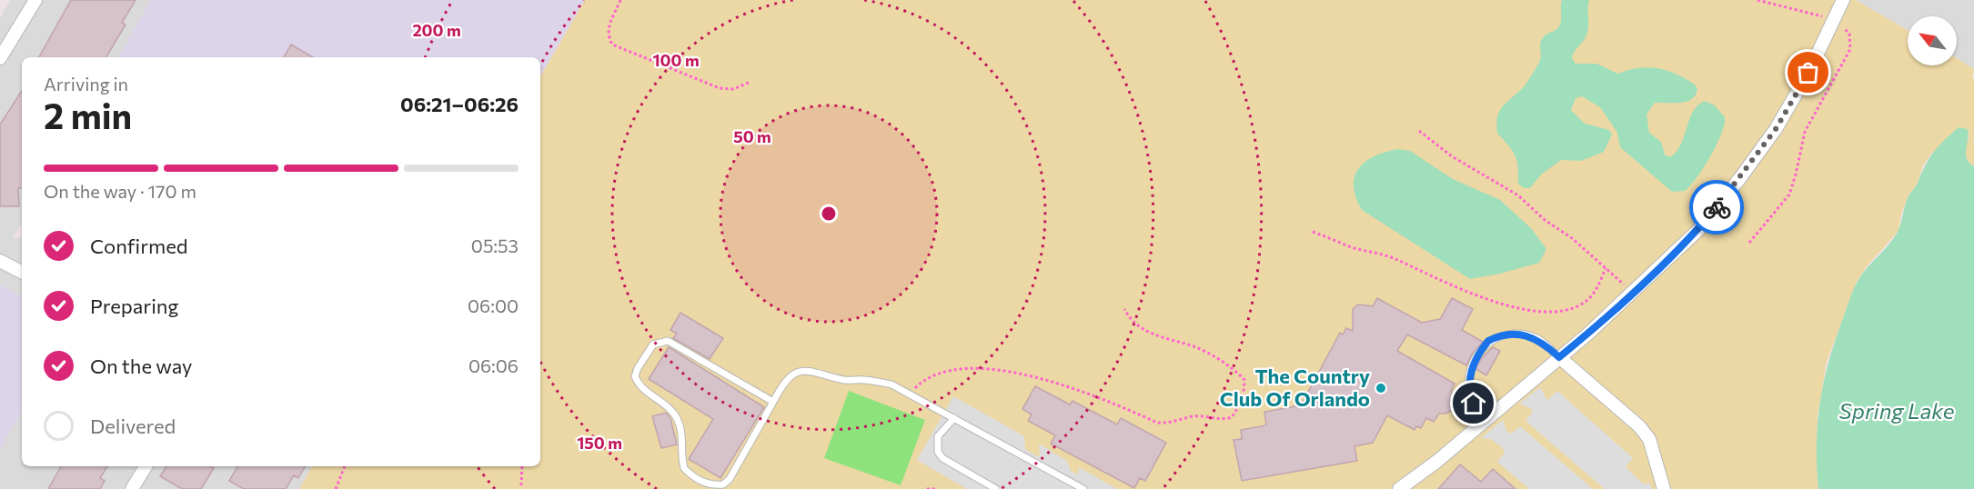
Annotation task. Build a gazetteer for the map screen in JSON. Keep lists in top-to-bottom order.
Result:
{
  "water": ["Spring Lake"],
  "places": ["The Country Club Of Orlando"],
  "north": "top left",
  "page": {
    "heading": ["2 min", "Arriving in", "06:21–06:26"],
    "bar": "On the way · 170 m",
    "list": [
      ["Confirmed", "05:53"],
      ["Preparing", "06:00"],
      ["On the way", "06:06"],
      "Delivered"
    ]
  },
  "rings": [
    "200 m",
    "100 m",
    "50 m",
    "150 m"
  ]
}
